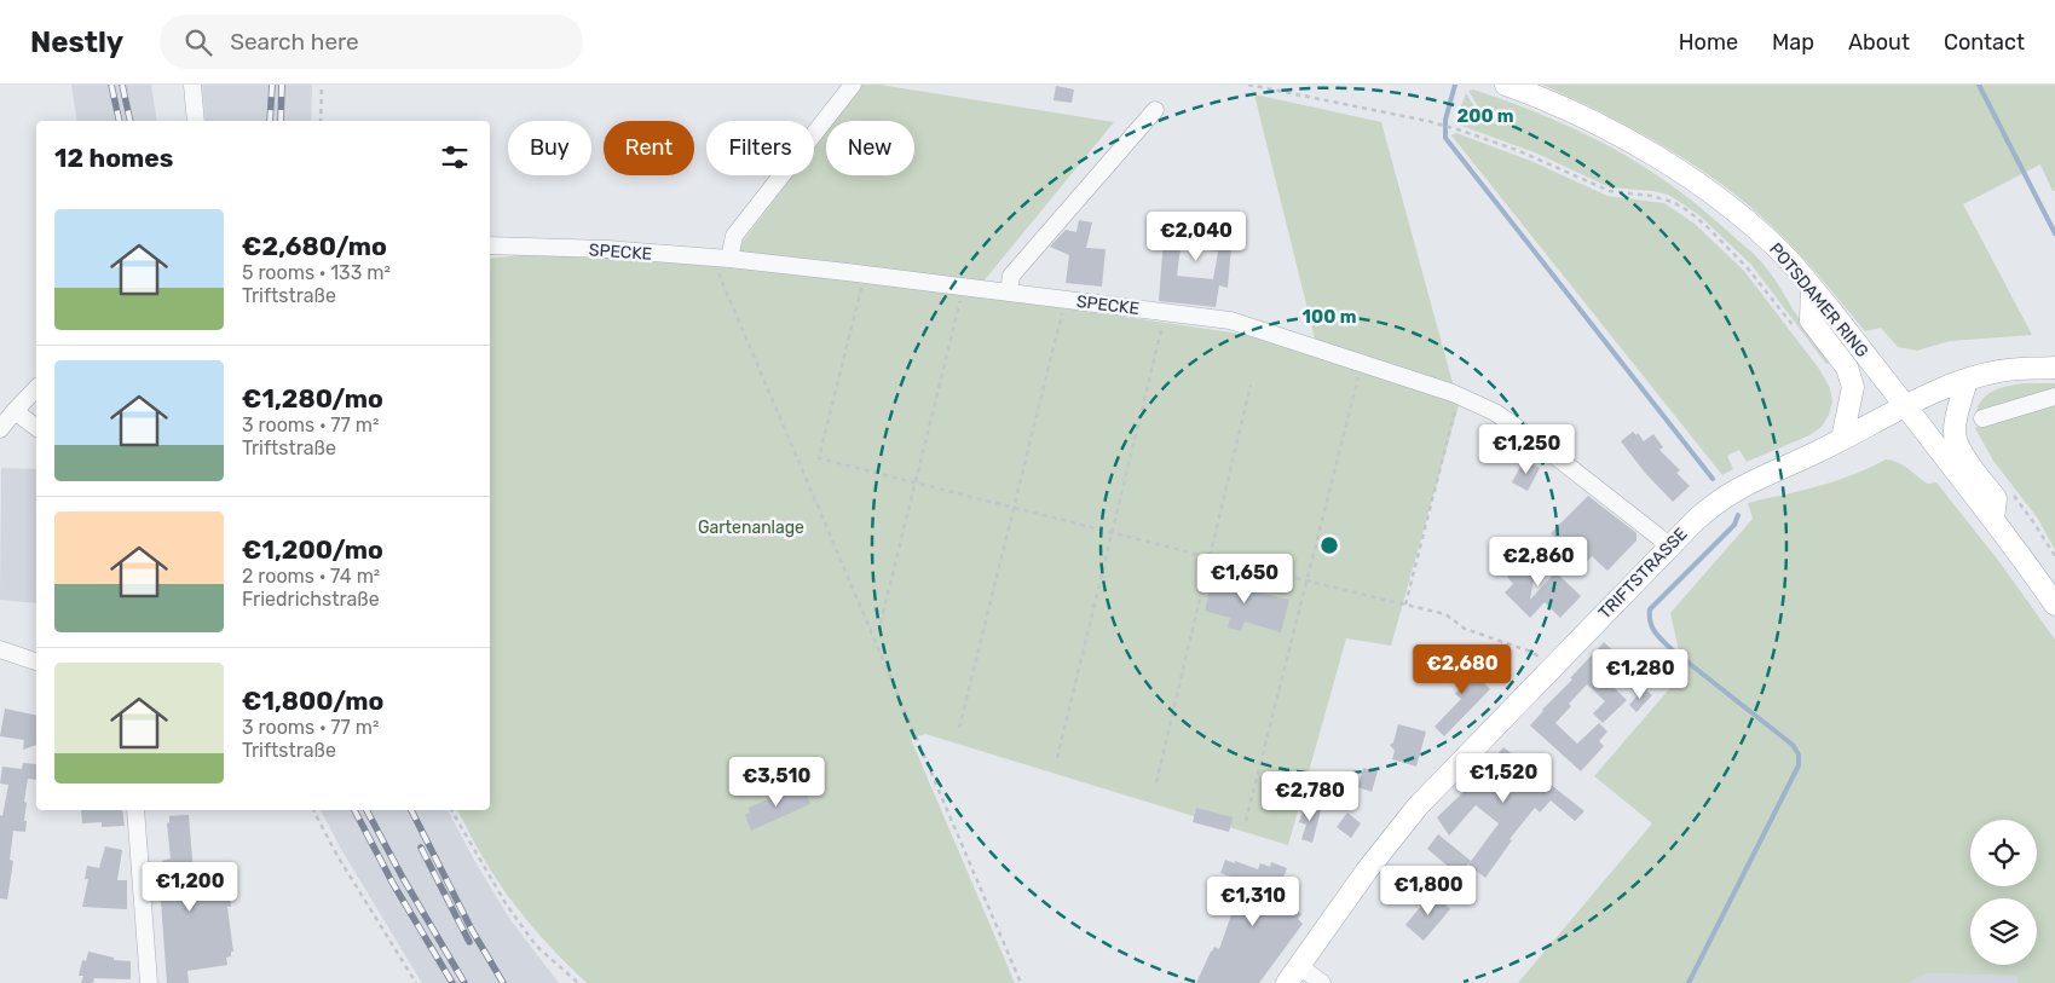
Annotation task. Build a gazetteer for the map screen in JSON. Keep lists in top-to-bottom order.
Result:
{
  "streets": {
    "main road": ["POTSDAMER RING", "TRIFTSTRASSE"],
    "street": ["SPECKE"]
  },
  "crossings": [
    ["SPECKE", "TRIFTSTRASSE"],
    ["POTSDAMER RING", "TRIFTSTRASSE"]
  ],
  "parks": ["Gartenanlage"],
  "page": {
    "header": "Nestly",
    "search": "Search here",
    "nav": [
      "Home",
      "Map",
      "About",
      "Contact"
    ],
    "chip": [
      "Buy",
      "Rent",
      "Filters",
      "New"
    ],
    "heading": "12 homes",
    "list": [
      {
        "name": "€2,680/mo",
        "note": "5 rooms · 133 m² · Triftstraße"
      },
      {
        "name": "€1,280/mo",
        "note": "3 rooms · 77 m² · Triftstraße"
      },
      {
        "name": "€1,200/mo",
        "note": "2 rooms · 74 m² · Friedrichstraße"
      },
      {
        "name": "€1,800/mo",
        "note": "3 rooms · 77 m² · Triftstraße"
      }
    ],
    "price": [
      "€2,040",
      "€1,250",
      "€2,860",
      "€1,650",
      "€2,680",
      "€1,280",
      "€1,520",
      "€3,510",
      "€2,780",
      "€1,200",
      "€1,800",
      "€1,310"
    ]
  },
  "rings": ["200 m", "100 m"]
}
